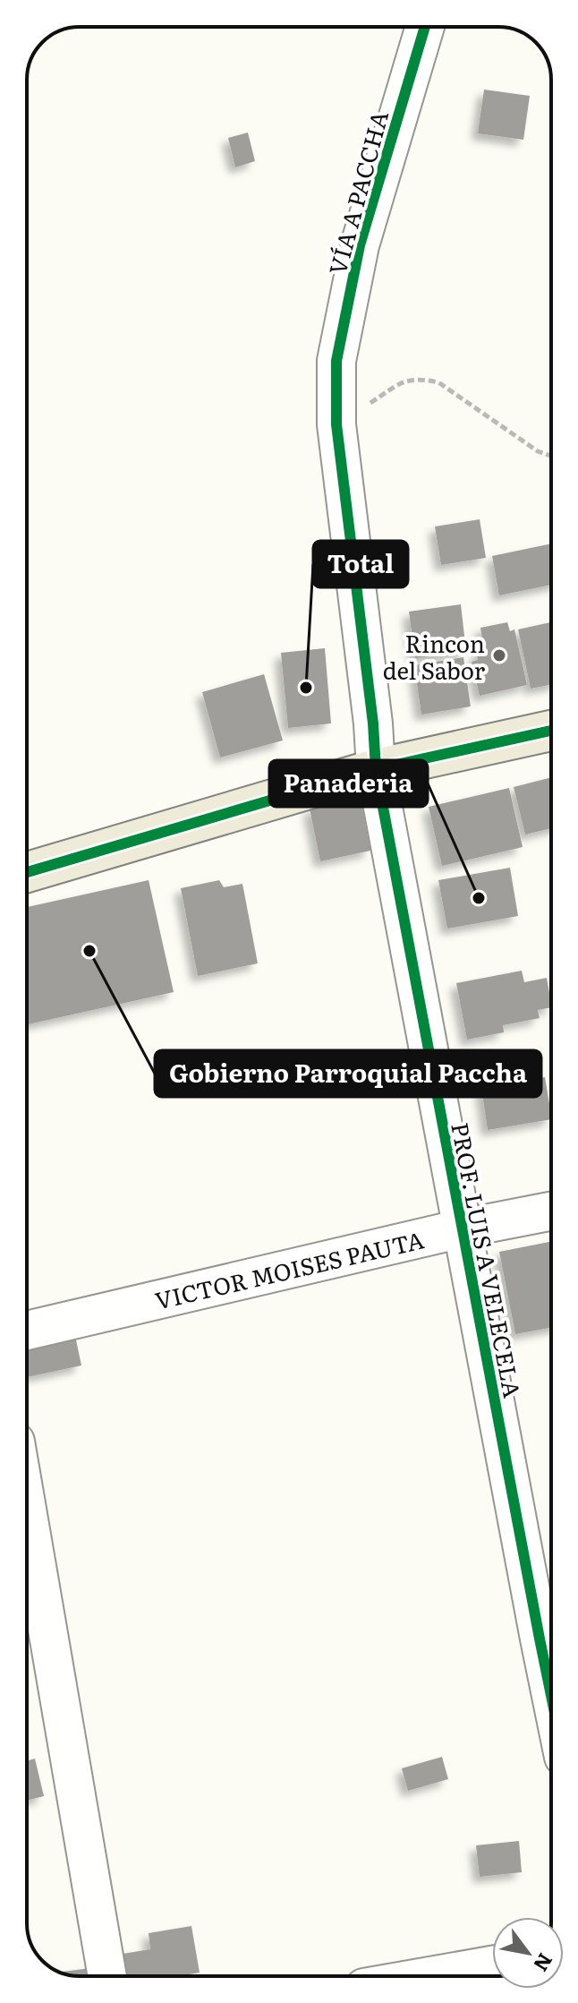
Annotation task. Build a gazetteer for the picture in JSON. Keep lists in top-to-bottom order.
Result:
{
  "streets": {
    "street": ["VÍA A PACCHA", "PROF. LUIS A VELECELA", "VICTOR MOISES PAUTA"]
  },
  "crossings": [
    ["VÍA A PACCHA", "PROF. LUIS A VELECELA"],
    ["PROF. LUIS A VELECELA", "VICTOR MOISES PAUTA"]
  ],
  "places": [
    "Rincon del Sabor",
    "Total",
    "Panaderia",
    "Gobierno Parroquial Paccha"
  ],
  "north": "bottom right"
}
